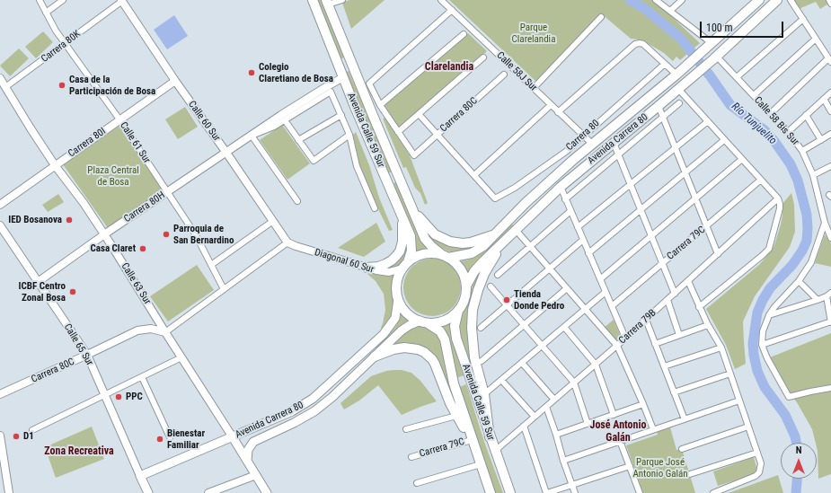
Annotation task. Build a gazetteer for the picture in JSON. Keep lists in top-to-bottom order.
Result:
{
  "streets": {
    "main road": [
      "Avenida Calle 59 Sur",
      "Avenida Carrera 80",
      "Calle 63 Sur",
      "Calle 65 Sur"
    ],
    "street": [
      "Carrera 80K",
      "Calle 58J Sur",
      "Carrera 80C",
      "Calle 60 Sur",
      "Calle 58 Bis Sur",
      "Carrera 80",
      "Carrera 80I",
      "Calle 61 Sur",
      "Carrera 80H",
      "Carrera 79C",
      "Diagonal 60 Sur",
      "Carrera 79B"
    ]
  },
  "crossings": [
    ["Carrera 80K", "Calle 60 Sur"],
    ["Carrera 80K", "Calle 61 Sur"],
    ["Carrera 80K", "Calle 63 Sur"],
    ["Calle 58J Sur", "Carrera 80"],
    ["Calle 58J Sur", "Avenida Carrera 80"],
    ["Carrera 80C", "Calle 63 Sur"],
    ["Carrera 80C", "Calle 65 Sur"],
    ["Calle 60 Sur", "Carrera 80I"],
    ["Calle 60 Sur", "Carrera 80H"],
    ["Calle 60 Sur", "Diagonal 60 Sur"],
    ["Calle 58 Bis Sur", "Avenida Carrera 80"],
    ["Avenida Calle 59 Sur", "Avenida Carrera 80"],
    ["Avenida Calle 59 Sur", "Carrera 80H"],
    ["Avenida Calle 59 Sur", "Carrera 79C"],
    ["Avenida Calle 59 Sur", "Diagonal 60 Sur"],
    ["Avenida Calle 59 Sur", "Carrera 79B"],
    ["Avenida Carrera 80", "Diagonal 60 Sur"],
    ["Avenida Carrera 80", "Calle 63 Sur"],
    ["Avenida Carrera 80", "Calle 65 Sur"],
    ["Carrera 80I", "Calle 61 Sur"],
    ["Carrera 80I", "Calle 63 Sur"],
    ["Calle 61 Sur", "Carrera 80H"],
    ["Carrera 80H", "Calle 63 Sur"],
    ["Carrera 80H", "Calle 65 Sur"]
  ],
  "districts": ["Clarelandia", "José Antonio Galán", "Zona Recreativa"],
  "water": ["Río Tunjuelito"],
  "parks": ["Parque Clarelandia", "Plaza Central de Bosa", "Parque José Antonio Galán"],
  "places": [
    "Colegio Claretiano de Bosa",
    "Casa de la Participación de Bosa",
    "IED Bosanova",
    "Parroquia de San Bernardino",
    "Casa Claret",
    "ICBF Centro Zonal Bosa",
    "Tienda Donde Pedro",
    "PPC",
    "D1",
    "Bienestar Familiar"
  ],
  "scale_bar": "100 m",
  "north": "top"
}
